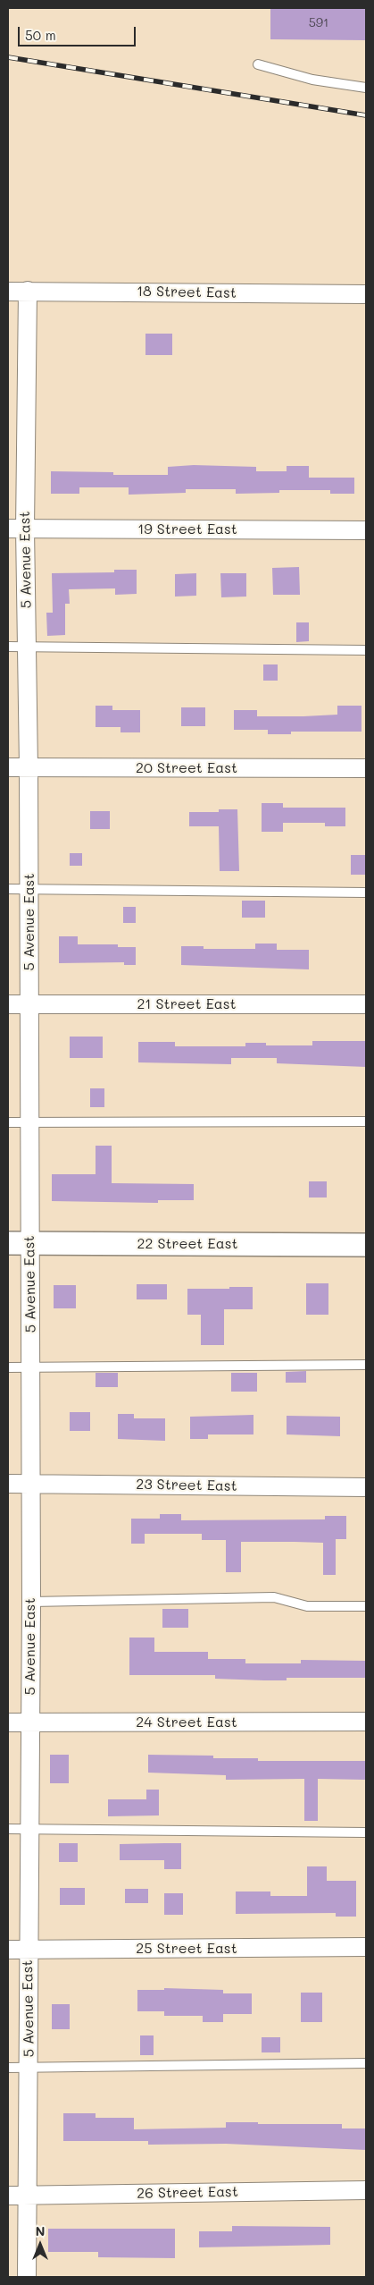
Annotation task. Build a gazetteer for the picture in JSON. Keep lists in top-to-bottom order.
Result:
{
  "streets": {
    "street": [
      "18 Street East",
      "19 Street East",
      "5 Avenue East",
      "20 Street East",
      "21 Street East",
      "22 Street East",
      "23 Street East",
      "24 Street East",
      "25 Street East",
      "26 Street East"
    ]
  },
  "crossings": [
    ["18 Street East", "5 Avenue East"],
    ["19 Street East", "5 Avenue East"],
    ["5 Avenue East", "20 Street East"],
    ["5 Avenue East", "21 Street East"],
    ["5 Avenue East", "22 Street East"],
    ["5 Avenue East", "23 Street East"],
    ["5 Avenue East", "24 Street East"],
    ["5 Avenue East", "25 Street East"],
    ["5 Avenue East", "26 Street East"]
  ],
  "house_numbers": ["591"],
  "scale_bar": "50 m",
  "north": "top"
}
